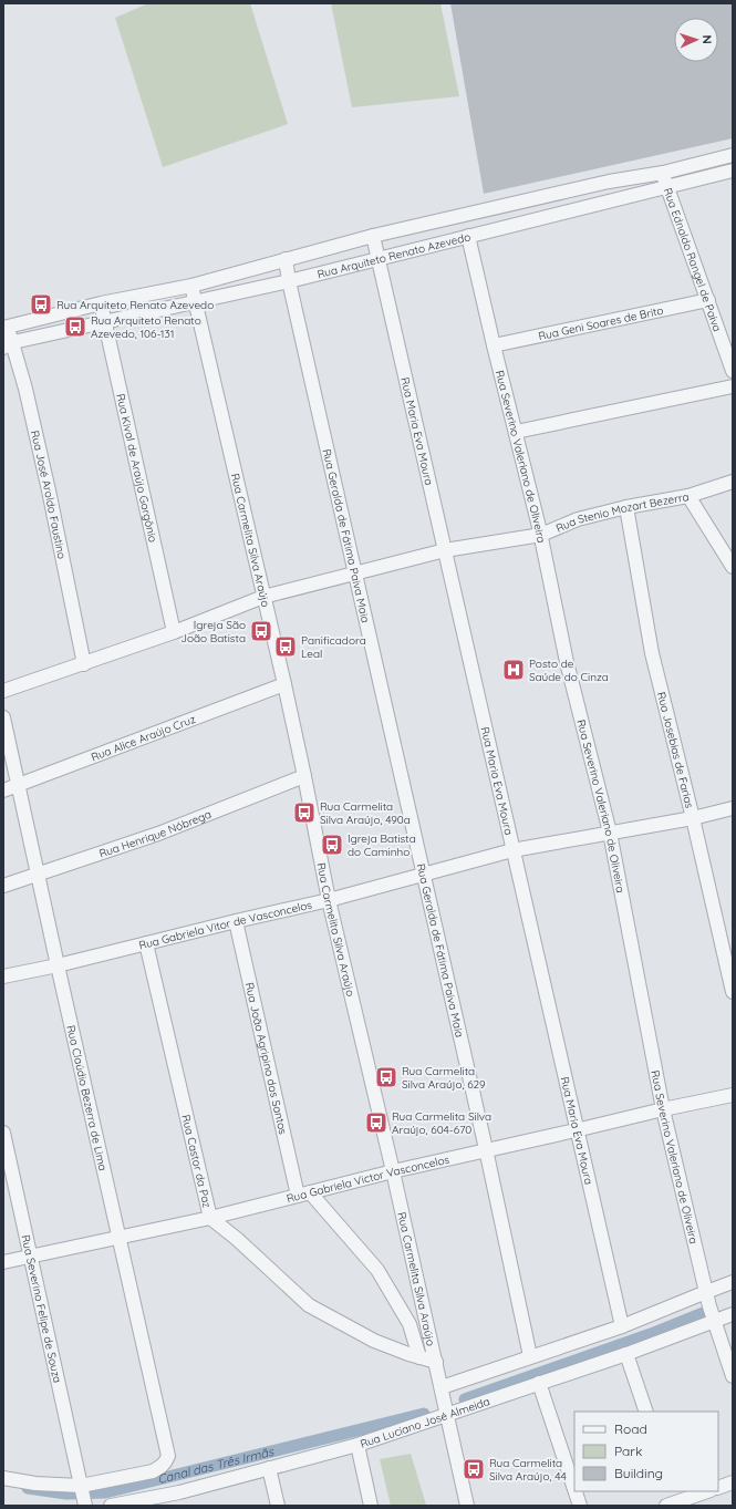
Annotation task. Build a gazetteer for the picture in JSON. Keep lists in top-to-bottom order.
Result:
{
  "streets": {
    "street": [
      "Rua Arquiteto Renato Azevedo",
      "Rua Ednaldo Rangel de Paiva",
      "Rua Geni Soares de Brito",
      "Rua Maria Eva Moura",
      "Rua Severino Valeriano de Oliveira",
      "Rua Kival de Araújo Gorgônio",
      "Rua José Aroldo Faustino",
      "Rua Stenio Mozart Bezerra",
      "Rua Geralda de Fátima Paiva Maia",
      "Rua Carmelita Silva Araújo",
      "Rua Alice Araújo Cruz",
      "Rua Josebias de Farias",
      "Rua Henrique Nóbrega",
      "Rua Gabriela Vitor de Vasconcelos",
      "Rua João Agripino dos Santos",
      "Rua Claúdio Bezerra de Lima",
      "Rua Castor da Paz",
      "Rua Gabriela Victor Vasconcelos",
      "Rua Severino Felipe de Souza",
      "Rua Luciano José Almeida"
    ]
  },
  "crossings": [
    ["Rua Arquiteto Renato Azevedo", "Rua Ednaldo Rangel de Paiva"],
    ["Rua Arquiteto Renato Azevedo", "Rua Maria Eva Moura"],
    ["Rua Arquiteto Renato Azevedo", "Rua Severino Valeriano de Oliveira"],
    ["Rua Arquiteto Renato Azevedo", "Rua Kival de Araújo Gorgônio"],
    ["Rua Arquiteto Renato Azevedo", "Rua José Aroldo Faustino"],
    ["Rua Arquiteto Renato Azevedo", "Rua Geralda de Fátima Paiva Maia"],
    ["Rua Arquiteto Renato Azevedo", "Rua Carmelita Silva Araújo"],
    ["Rua Ednaldo Rangel de Paiva", "Rua Geni Soares de Brito"],
    ["Rua Geni Soares de Brito", "Rua Severino Valeriano de Oliveira"],
    ["Rua Maria Eva Moura", "Rua Stenio Mozart Bezerra"],
    ["Rua Maria Eva Moura", "Rua Gabriela Vitor de Vasconcelos"],
    ["Rua Maria Eva Moura", "Rua Gabriela Victor Vasconcelos"],
    ["Rua Severino Valeriano de Oliveira", "Rua Stenio Mozart Bezerra"],
    ["Rua Severino Valeriano de Oliveira", "Rua Gabriela Vitor de Vasconcelos"],
    ["Rua Severino Valeriano de Oliveira", "Rua Gabriela Victor Vasconcelos"],
    ["Rua Severino Valeriano de Oliveira", "Rua Luciano José Almeida"],
    ["Rua Kival de Araújo Gorgônio", "Rua Stenio Mozart Bezerra"],
    ["Rua José Aroldo Faustino", "Rua Stenio Mozart Bezerra"],
    ["Rua Stenio Mozart Bezerra", "Rua Geralda de Fátima Paiva Maia"],
    ["Rua Stenio Mozart Bezerra", "Rua Carmelita Silva Araújo"],
    ["Rua Stenio Mozart Bezerra", "Rua Josebias de Farias"],
    ["Rua Geralda de Fátima Paiva Maia", "Rua Gabriela Vitor de Vasconcelos"],
    ["Rua Geralda de Fátima Paiva Maia", "Rua Gabriela Victor Vasconcelos"],
    ["Rua Carmelita Silva Araújo", "Rua Alice Araújo Cruz"],
    ["Rua Carmelita Silva Araújo", "Rua Henrique Nóbrega"],
    ["Rua Carmelita Silva Araújo", "Rua Gabriela Vitor de Vasconcelos"],
    ["Rua Carmelita Silva Araújo", "Rua Castor da Paz"],
    ["Rua Carmelita Silva Araújo", "Rua Gabriela Victor Vasconcelos"],
    ["Rua Carmelita Silva Araújo", "Rua Luciano José Almeida"],
    ["Rua Alice Araújo Cruz", "Rua Claúdio Bezerra de Lima"],
    ["Rua Josebias de Farias", "Rua Gabriela Vitor de Vasconcelos"],
    ["Rua Henrique Nóbrega", "Rua Claúdio Bezerra de Lima"],
    ["Rua Gabriela Vitor de Vasconcelos", "Rua João Agripino dos Santos"],
    ["Rua Gabriela Vitor de Vasconcelos", "Rua Claúdio Bezerra de Lima"],
    ["Rua Gabriela Vitor de Vasconcelos", "Rua Castor da Paz"],
    ["Rua João Agripino dos Santos", "Rua Gabriela Victor Vasconcelos"],
    ["Rua Claúdio Bezerra de Lima", "Rua Gabriela Victor Vasconcelos"],
    ["Rua Claúdio Bezerra de Lima", "Rua Severino Felipe de Souza"],
    ["Rua Castor da Paz", "Rua Gabriela Victor Vasconcelos"],
    ["Rua Gabriela Victor Vasconcelos", "Rua Severino Felipe de Souza"]
  ],
  "water": ["Canal das Três Irmãs"],
  "places": {
    "bus stop": [
      "Rua Arquiteto Renato Azevedo",
      "Rua Arquiteto Renato Azevedo, 106-131",
      "Igreja São João Batista",
      "Panificadora Leal",
      "Rua Carmelita Silva Araújo, 490a",
      "Igreja Batista do Caminho",
      "Rua Carmelita Silva Araújo, 629",
      "Rua Carmelita Silva Araújo, 604-670",
      "Rua Carmelita Silva Araújo, 44"
    ],
    "hospital": ["Posto de Saúde do Cinza"]
  },
  "legend": ["Road", "Park", "Building"],
  "north": "right"
}
